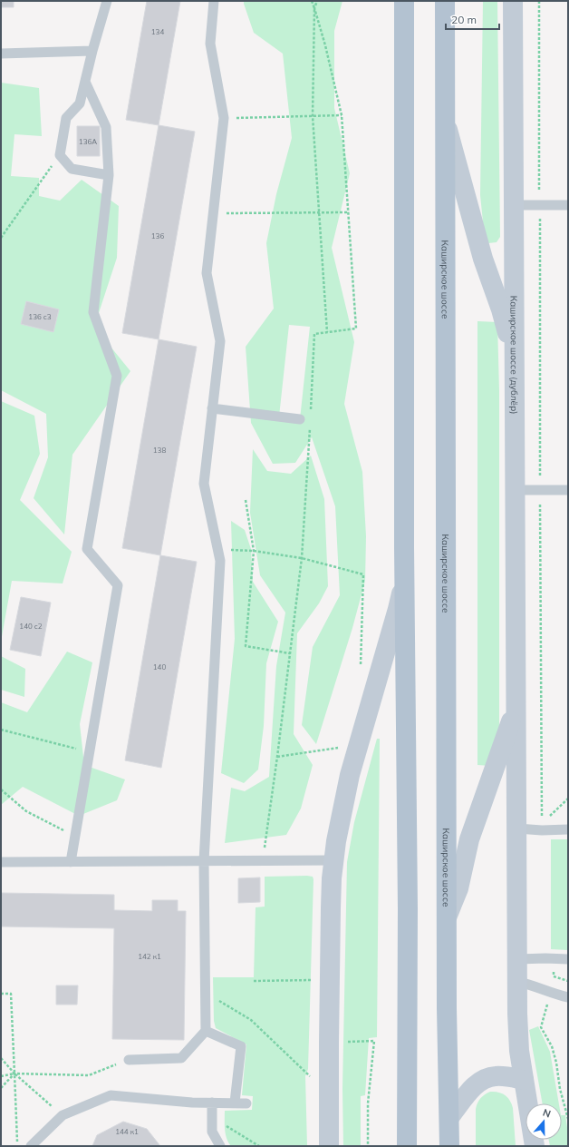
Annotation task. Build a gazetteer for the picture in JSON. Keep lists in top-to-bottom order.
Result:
{
  "streets": {
    "main road": ["Каширское шоссе", "Каширское шоссе (дублёр)"]
  },
  "house_numbers": [
    "134",
    "136А",
    "136",
    "136 с3",
    "138",
    "140 с2",
    "140",
    "142 к1",
    "144 к1"
  ],
  "scale_bar": "20 m",
  "north": "top"
}
